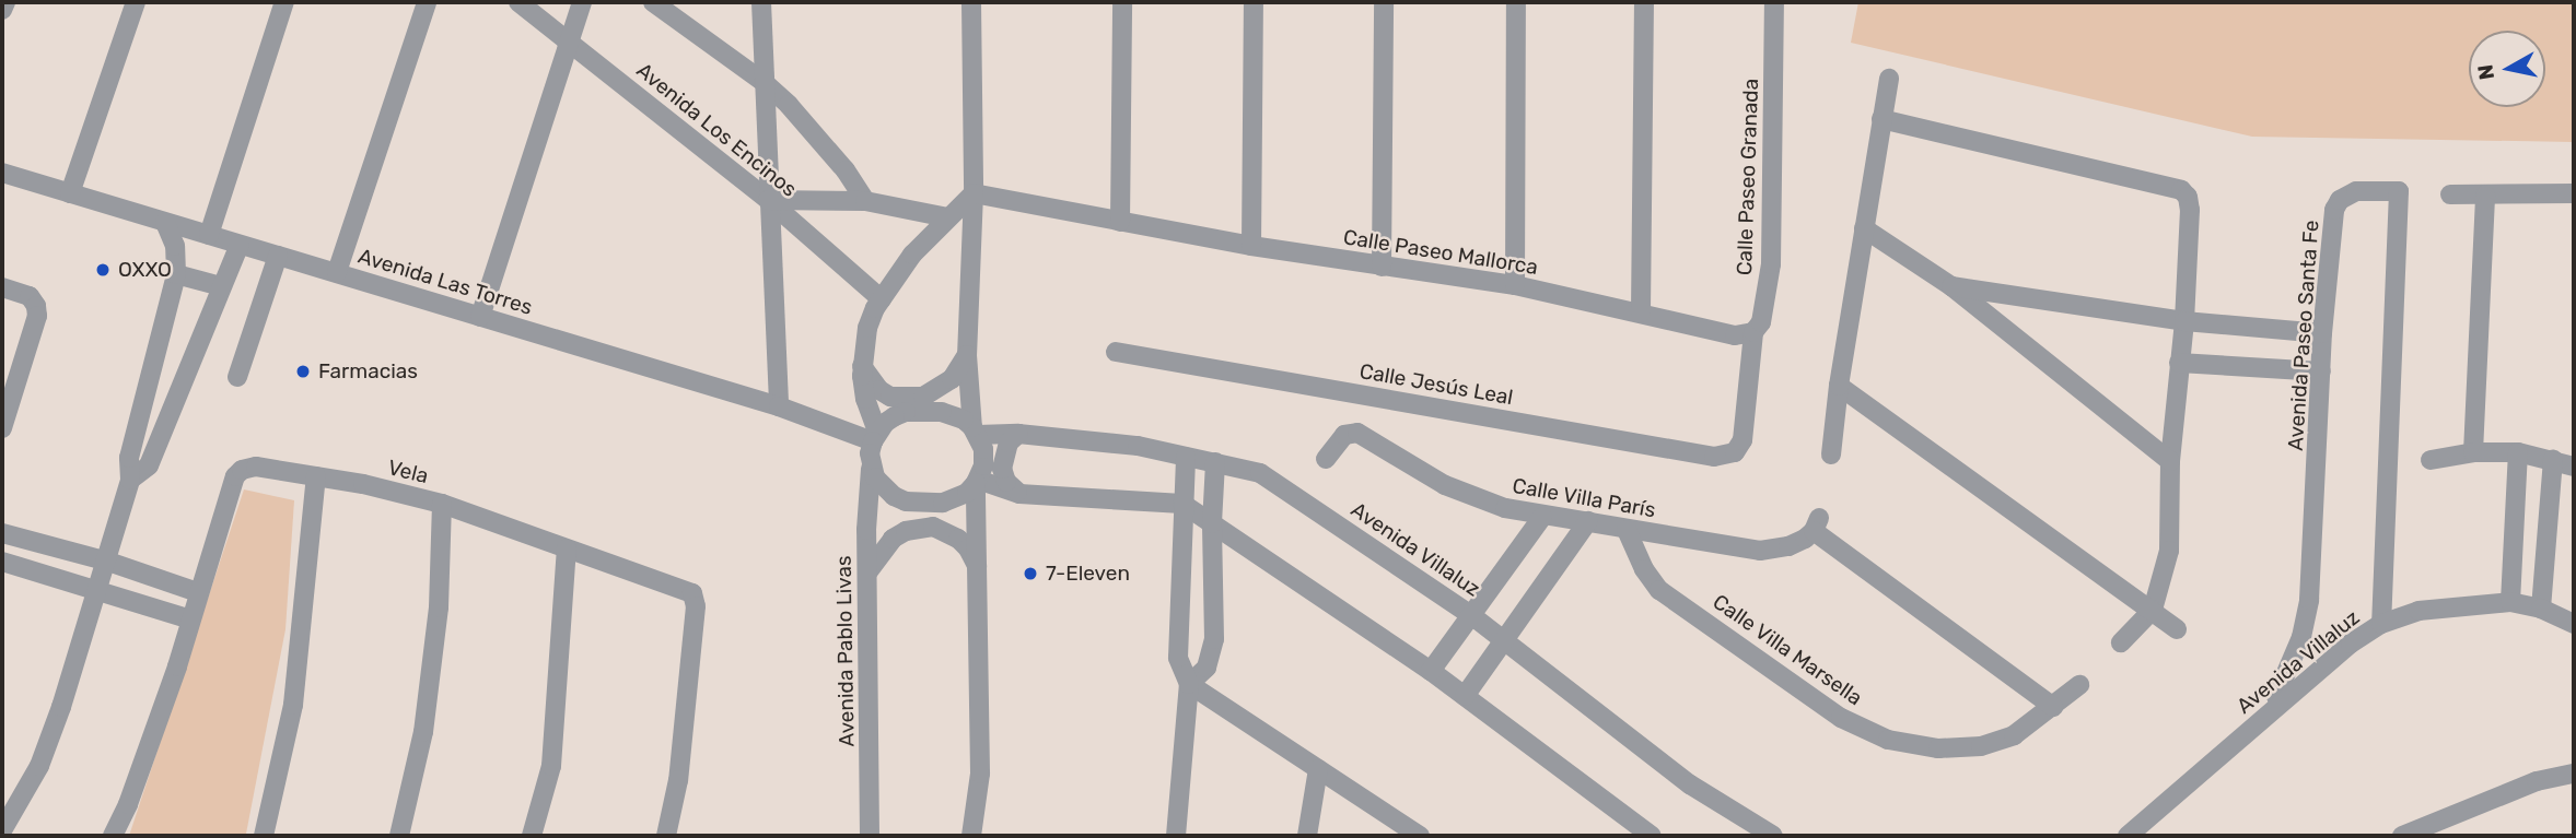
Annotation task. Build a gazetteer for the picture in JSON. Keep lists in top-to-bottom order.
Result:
{
  "streets": {
    "street": [
      "Avenida Los Encinos",
      "Calle Paseo Granada",
      "Calle Paseo Mallorca",
      "Avenida Las Torres",
      "Avenida Paseo Santa Fe",
      "Calle Jesús Leal",
      "Vela",
      "Calle Villa París",
      "Avenida Villaluz",
      "Calle Villa Marsella",
      "Avenida Pablo Livas"
    ]
  },
  "crossings": [
    ["Calle Paseo Granada", "Calle Paseo Mallorca"],
    ["Calle Paseo Granada", "Calle Jesús Leal"],
    ["Avenida Las Torres", "Avenida Villaluz"],
    ["Avenida Las Torres", "Avenida Pablo Livas"],
    ["Avenida Paseo Santa Fe", "Avenida Villaluz"],
    ["Calle Villa París", "Calle Villa Marsella"],
    ["Avenida Villaluz", "Avenida Pablo Livas"]
  ],
  "places": ["OXXO", "Farmacias", "7-Eleven"],
  "north": "left"
}
